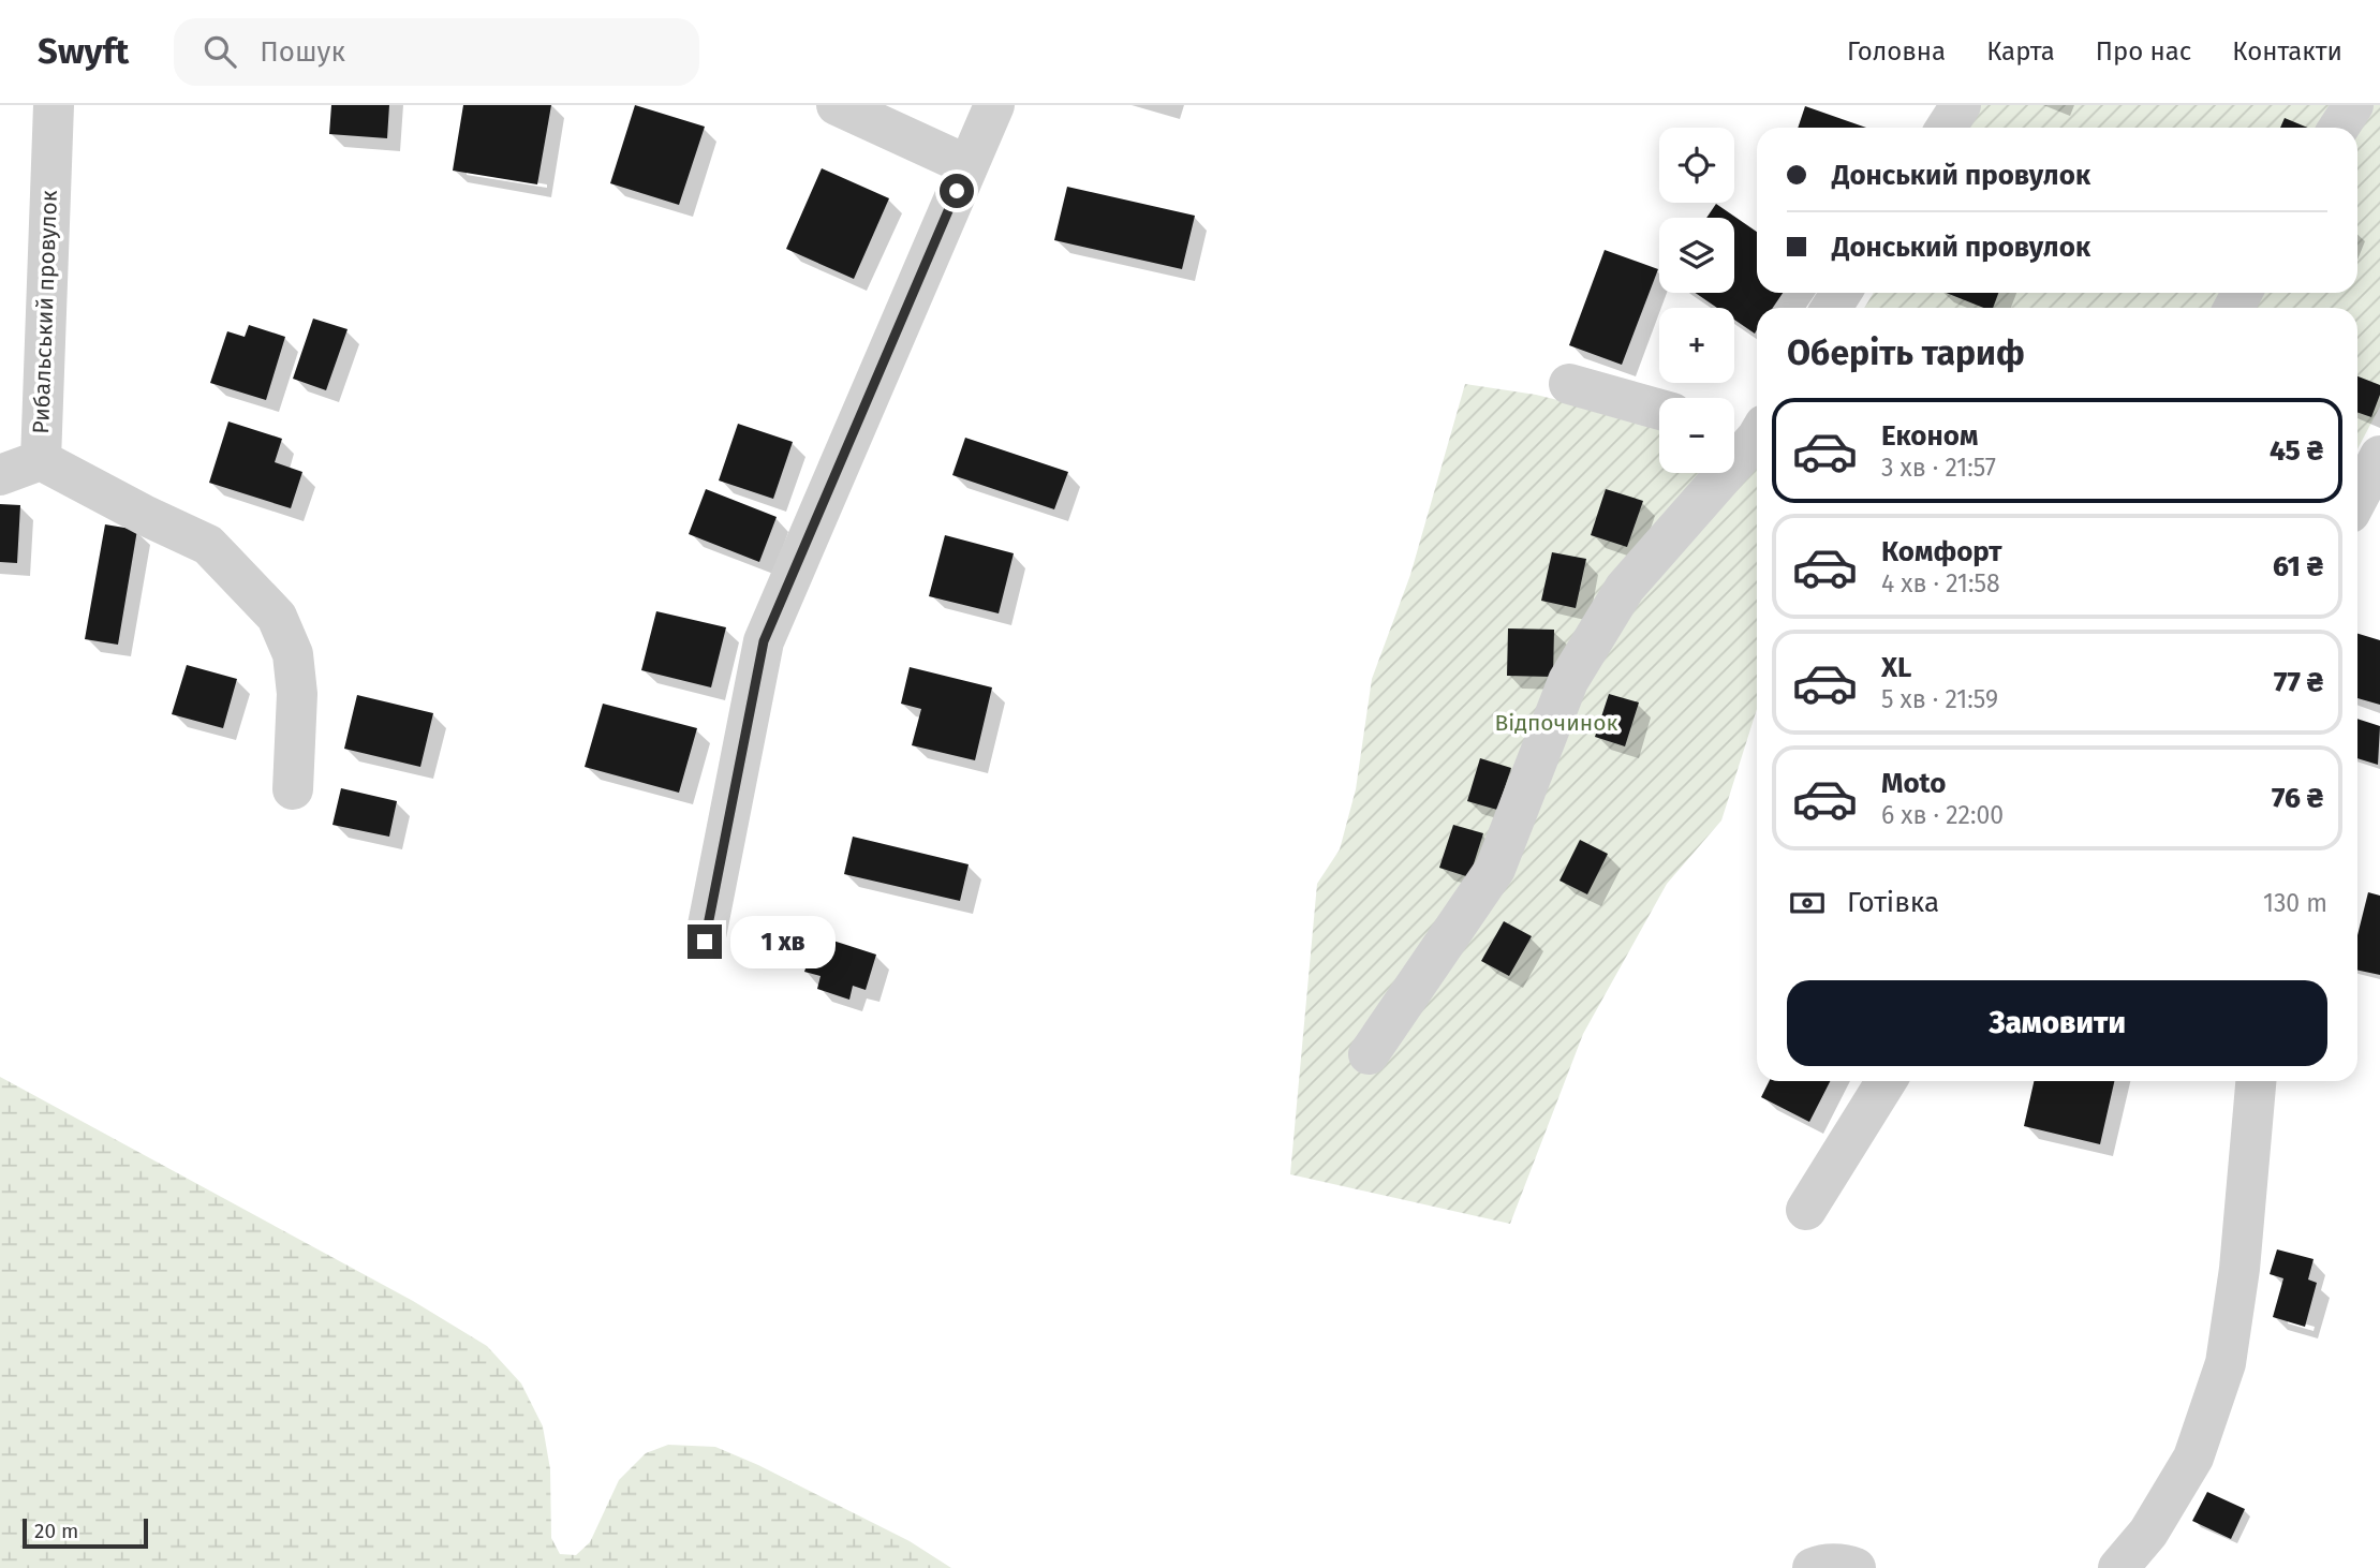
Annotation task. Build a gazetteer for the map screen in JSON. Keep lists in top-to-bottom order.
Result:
{
  "streets": {
    "street": ["Рибальський провулок"]
  },
  "parks": ["Відпочинок"],
  "scale_bar": "20 m",
  "page": {
    "header": "Swyft",
    "search": "Пошук",
    "nav": [
      "Головна",
      "Карта",
      "Про нас",
      "Контакти"
    ],
    "map_buttons": ["+", "−"],
    "banner": ["Донський провулок", "Донський провулок"],
    "heading": "Оберіть тариф",
    "list": [
      {
        "name": "Економ",
        "note": "3 хв · 21:57",
        "value": "45 ₴"
      },
      {
        "name": "Комфорт",
        "note": "4 хв · 21:58",
        "value": "61 ₴"
      },
      {
        "name": "XL",
        "note": "5 хв · 21:59",
        "value": "77 ₴"
      },
      {
        "name": "Moto",
        "note": "6 хв · 22:00",
        "value": "76 ₴"
      }
    ],
    "pay": ["Готівка", "130 m"],
    "bubble": "1 хв",
    "buttons": "Замовити",
    "scale": "20 m"
  }
}
